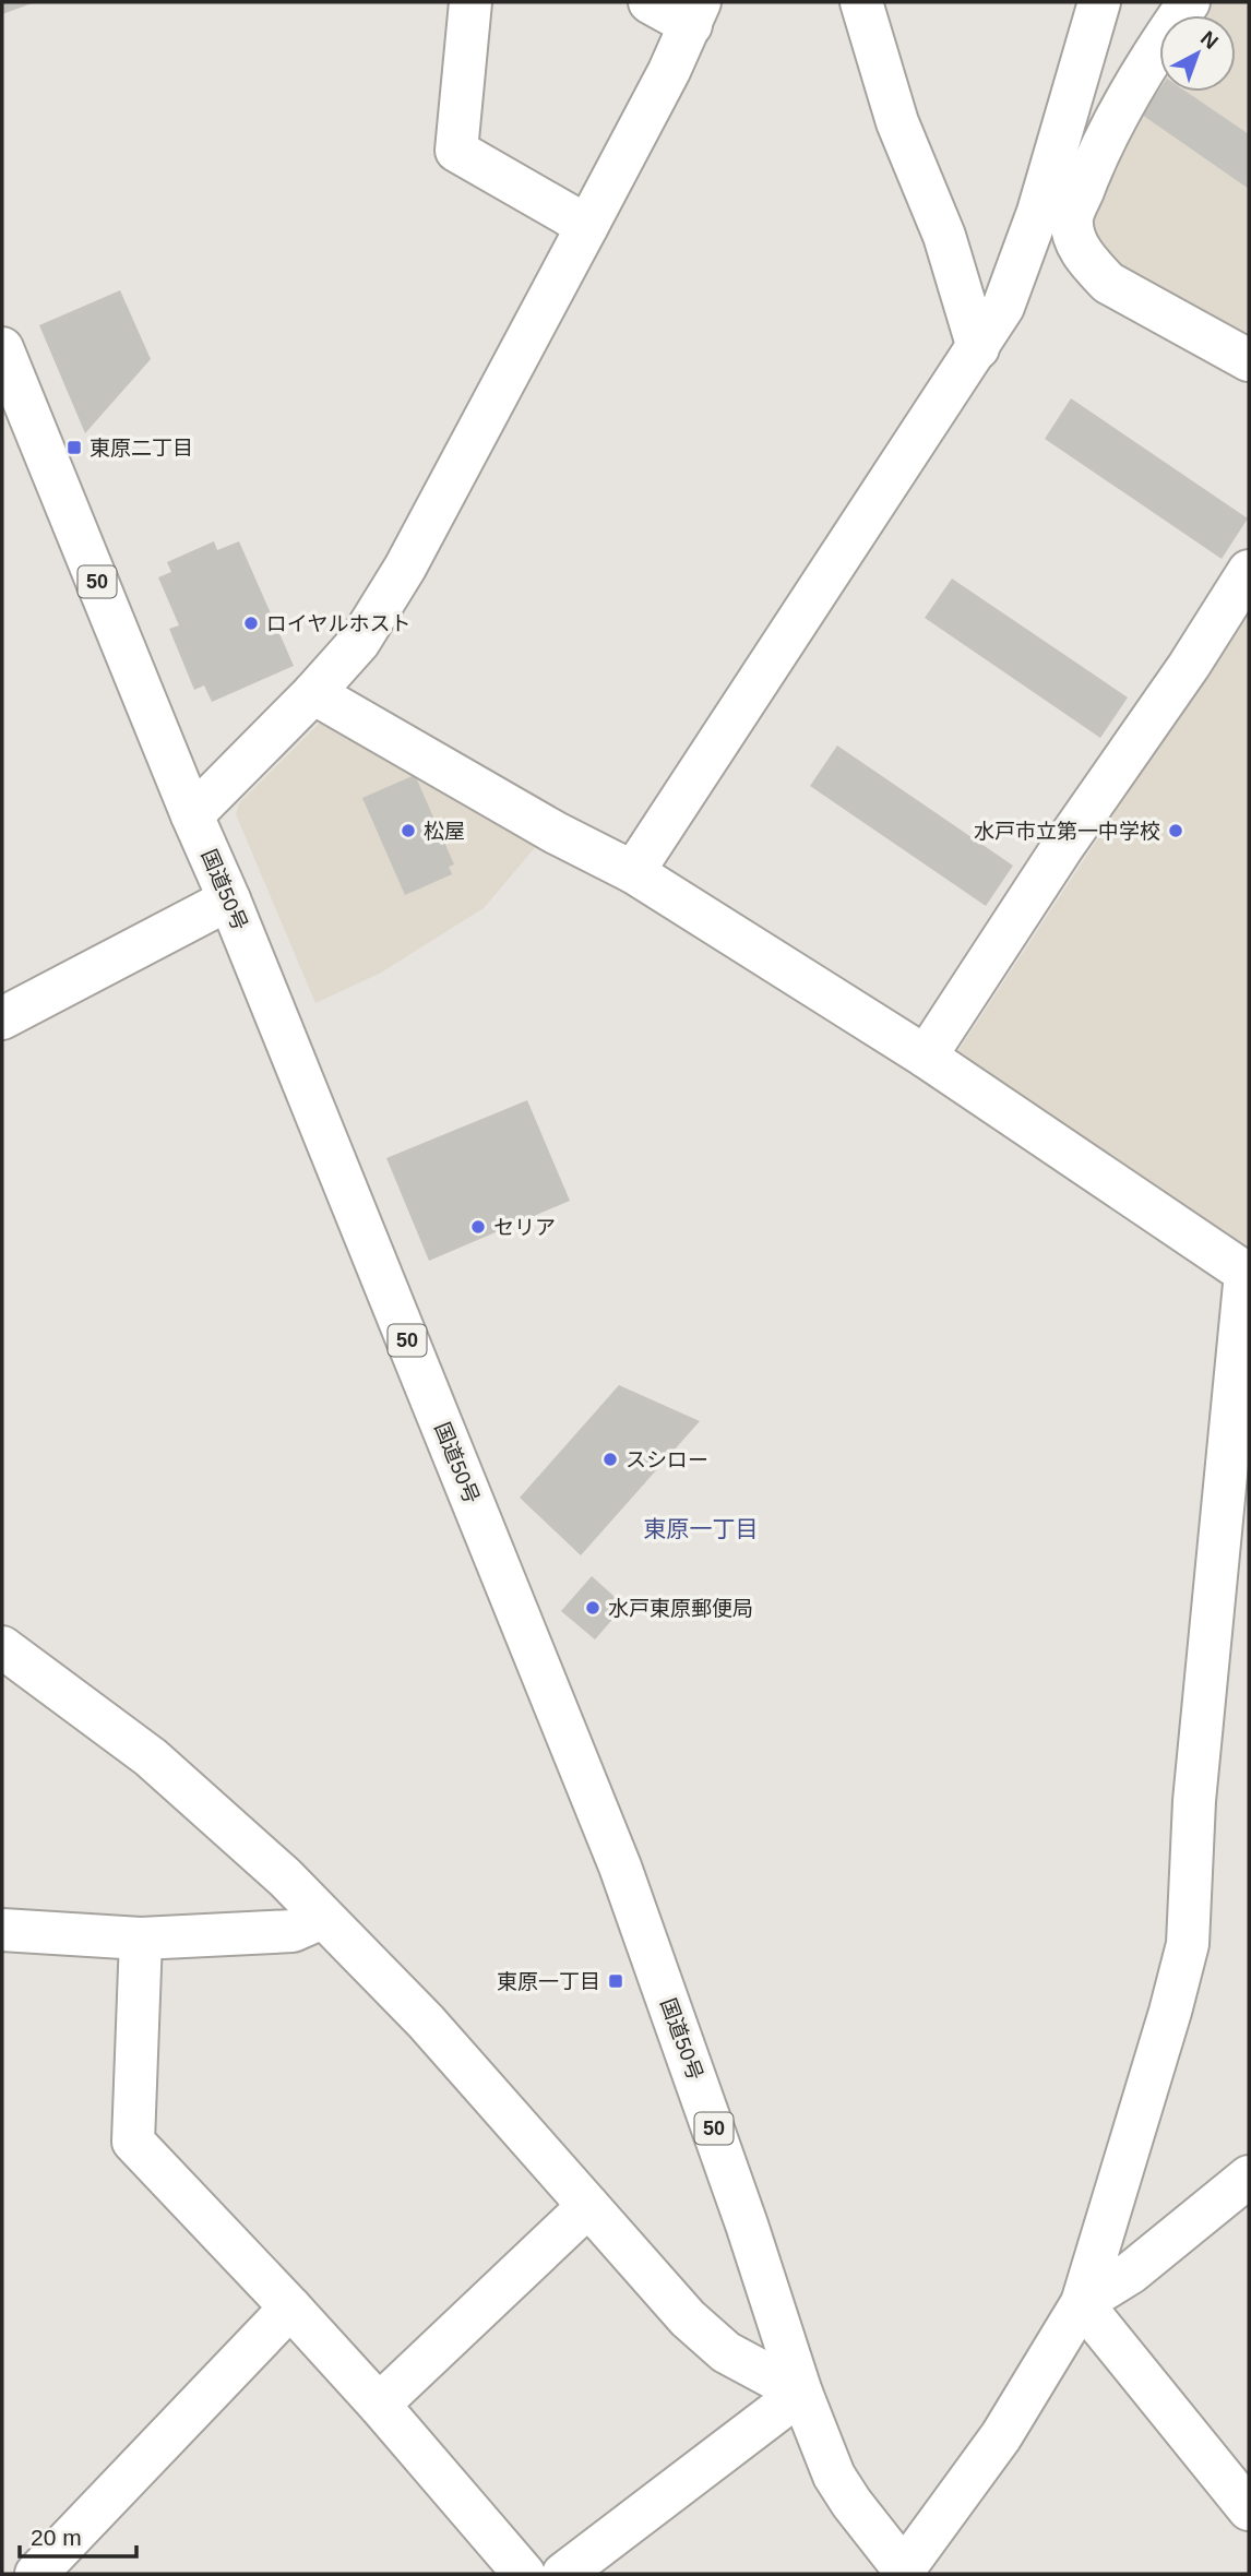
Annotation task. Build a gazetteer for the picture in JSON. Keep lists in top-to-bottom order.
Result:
{
  "streets": {
    "main road": ["50", "国道50号"]
  },
  "districts": ["東原一丁目"],
  "places": {
    "transit": ["東原二丁目", "東原一丁目"],
    "other": [
      "ロイヤルホスト",
      "松屋",
      "水戸市立第一中学校",
      "セリア",
      "スシロー",
      "水戸東原郵便局"
    ]
  },
  "scale_bar": "20 m",
  "north": "top right"
}
